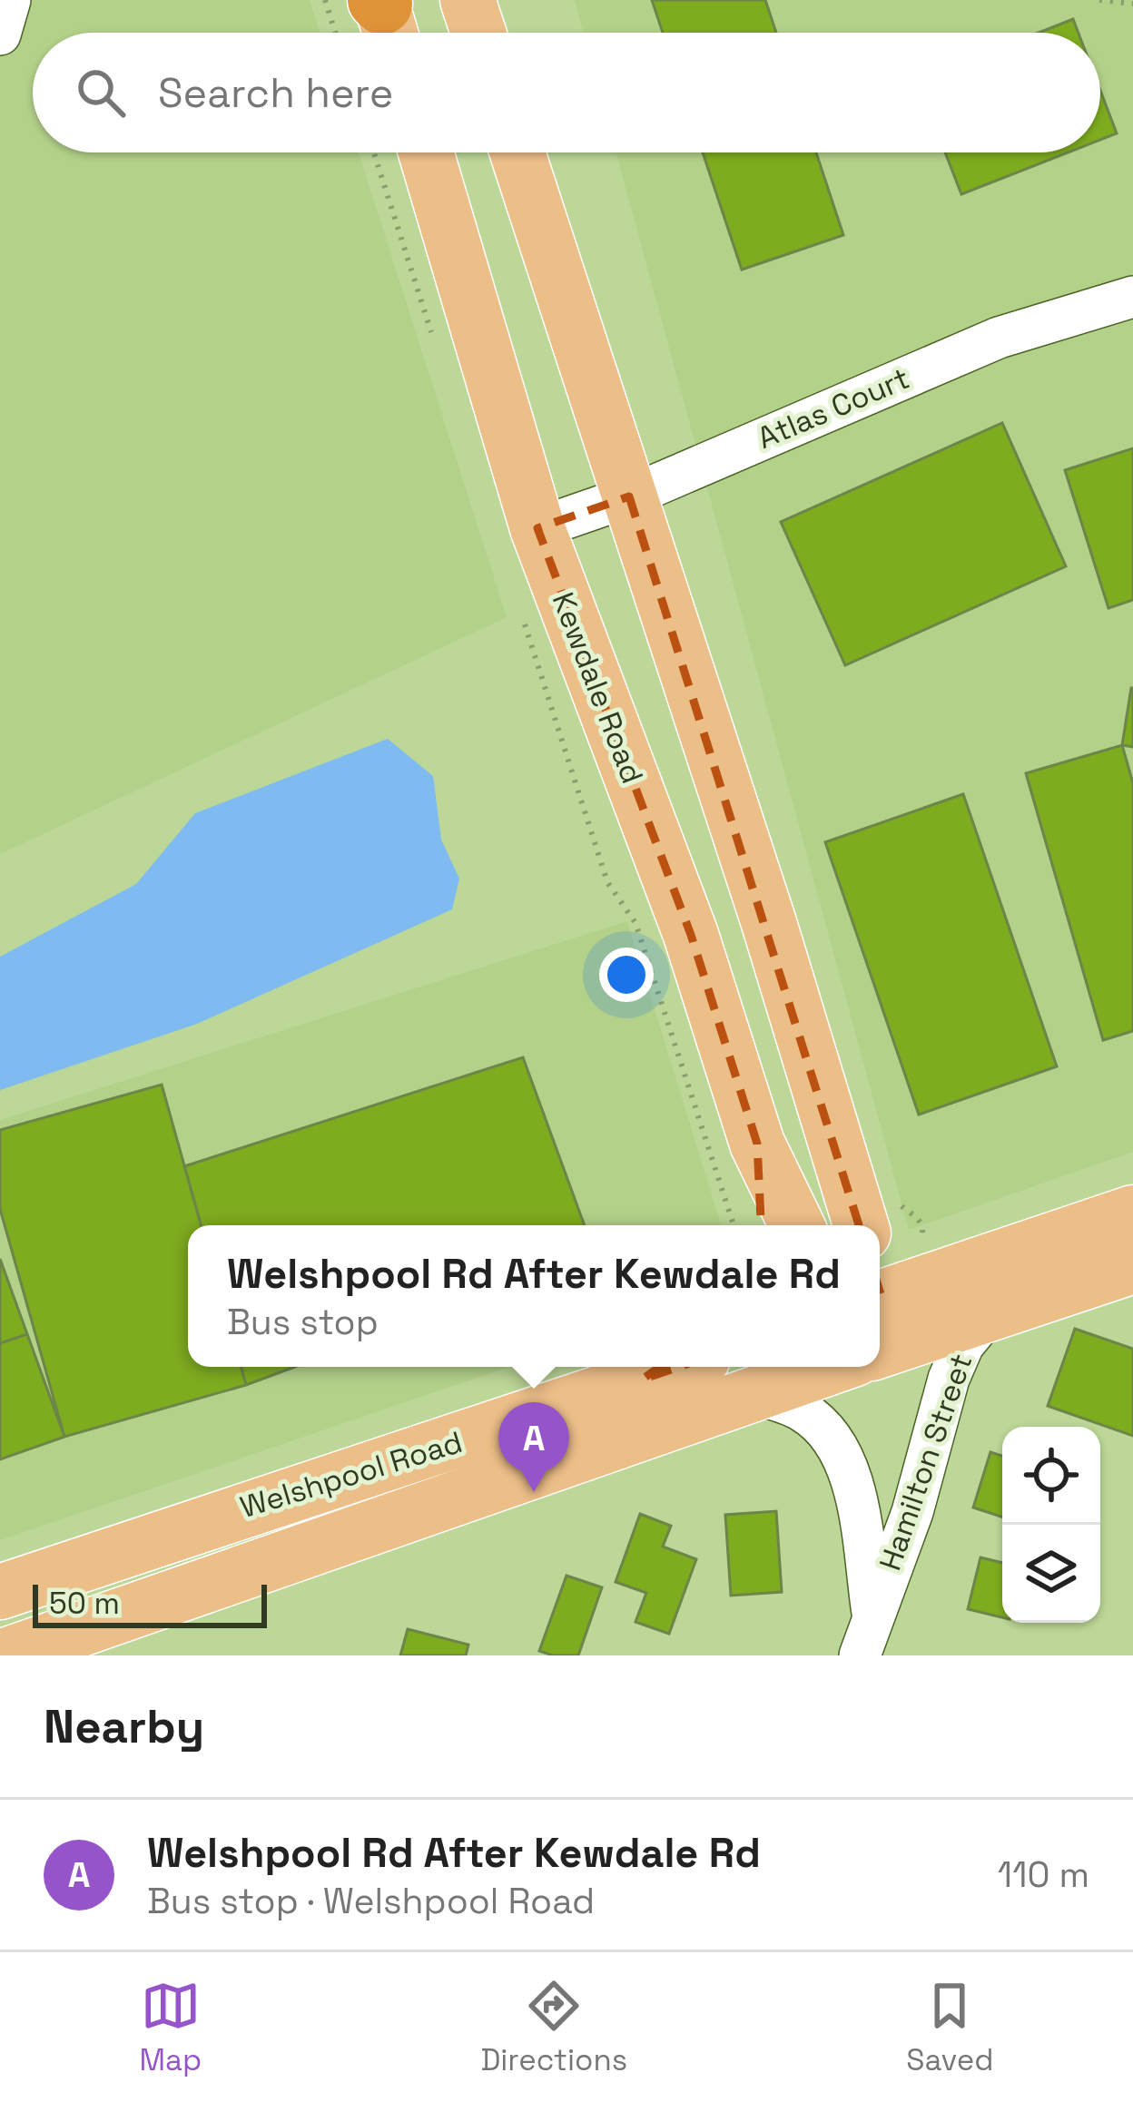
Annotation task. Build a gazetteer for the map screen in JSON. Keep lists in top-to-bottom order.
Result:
{
  "streets": {
    "main road": ["Kewdale Road", "Welshpool Road"],
    "street": ["Atlas Court", "Hamilton Street"]
  },
  "crossings": [
    ["Atlas Court", "Kewdale Road"],
    ["Hamilton Street", "Welshpool Road"]
  ],
  "scale_bar": "50 m",
  "page": {
    "search": "Search here",
    "popup": ["Welshpool Rd After Kewdale Rd", "Bus stop"],
    "pins": "A",
    "scale": "50 m",
    "heading": "Nearby",
    "list": [
      {
        "mark": "A",
        "name": "Welshpool Rd After Kewdale Rd",
        "note": "Bus stop · Welshpool Road",
        "value": "110 m"
      }
    ],
    "nav": ["Map", "Directions", "Saved"]
  }
}
